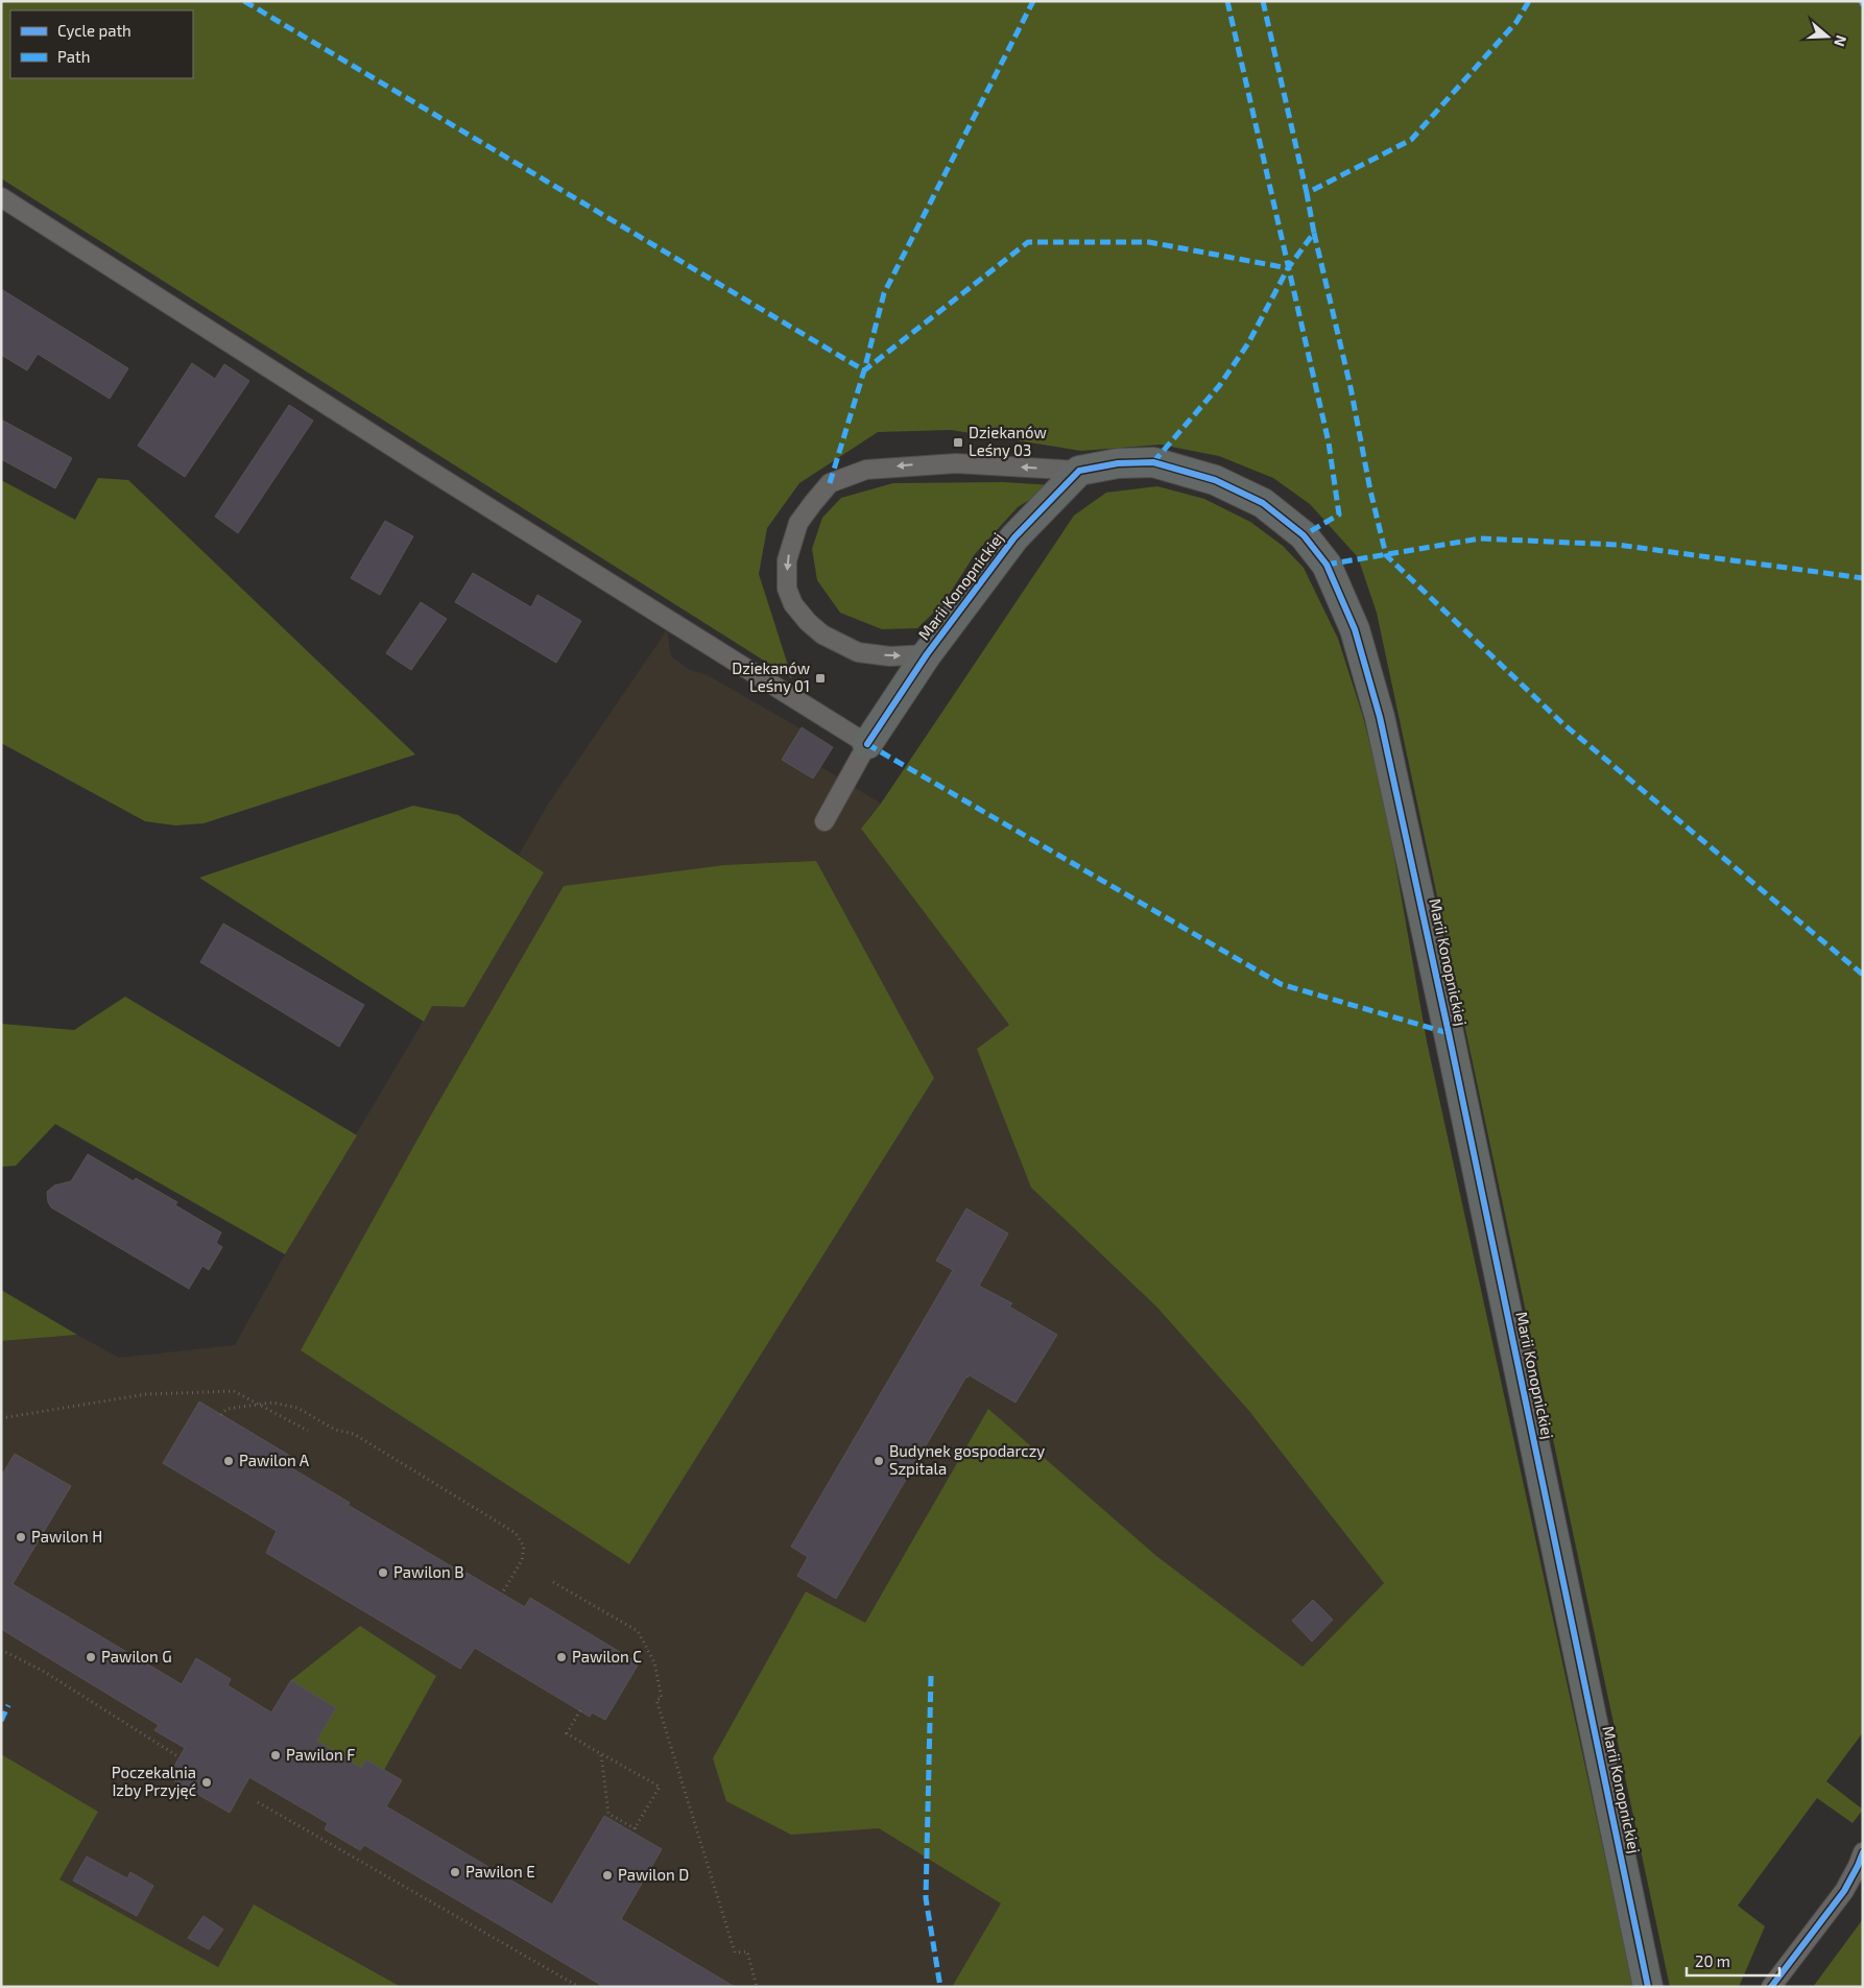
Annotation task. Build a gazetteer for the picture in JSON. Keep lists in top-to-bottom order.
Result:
{
  "streets": {
    "street": ["Marii Konopnickiej"]
  },
  "places": {
    "transit": ["Dziekanów Leśny 03", "Dziekanów Leśny 01"],
    "other": [
      "Pawilon A",
      "Budynek gospodarczy Szpitala",
      "Pawilon H",
      "Pawilon B",
      "Pawilon G",
      "Pawilon C",
      "Pawilon F",
      "Poczekalnia Izby Przyjęć",
      "Pawilon E",
      "Pawilon D"
    ]
  },
  "legend": ["Cycle path", "Path"],
  "scale_bar": "20 m",
  "north": "right"
}
